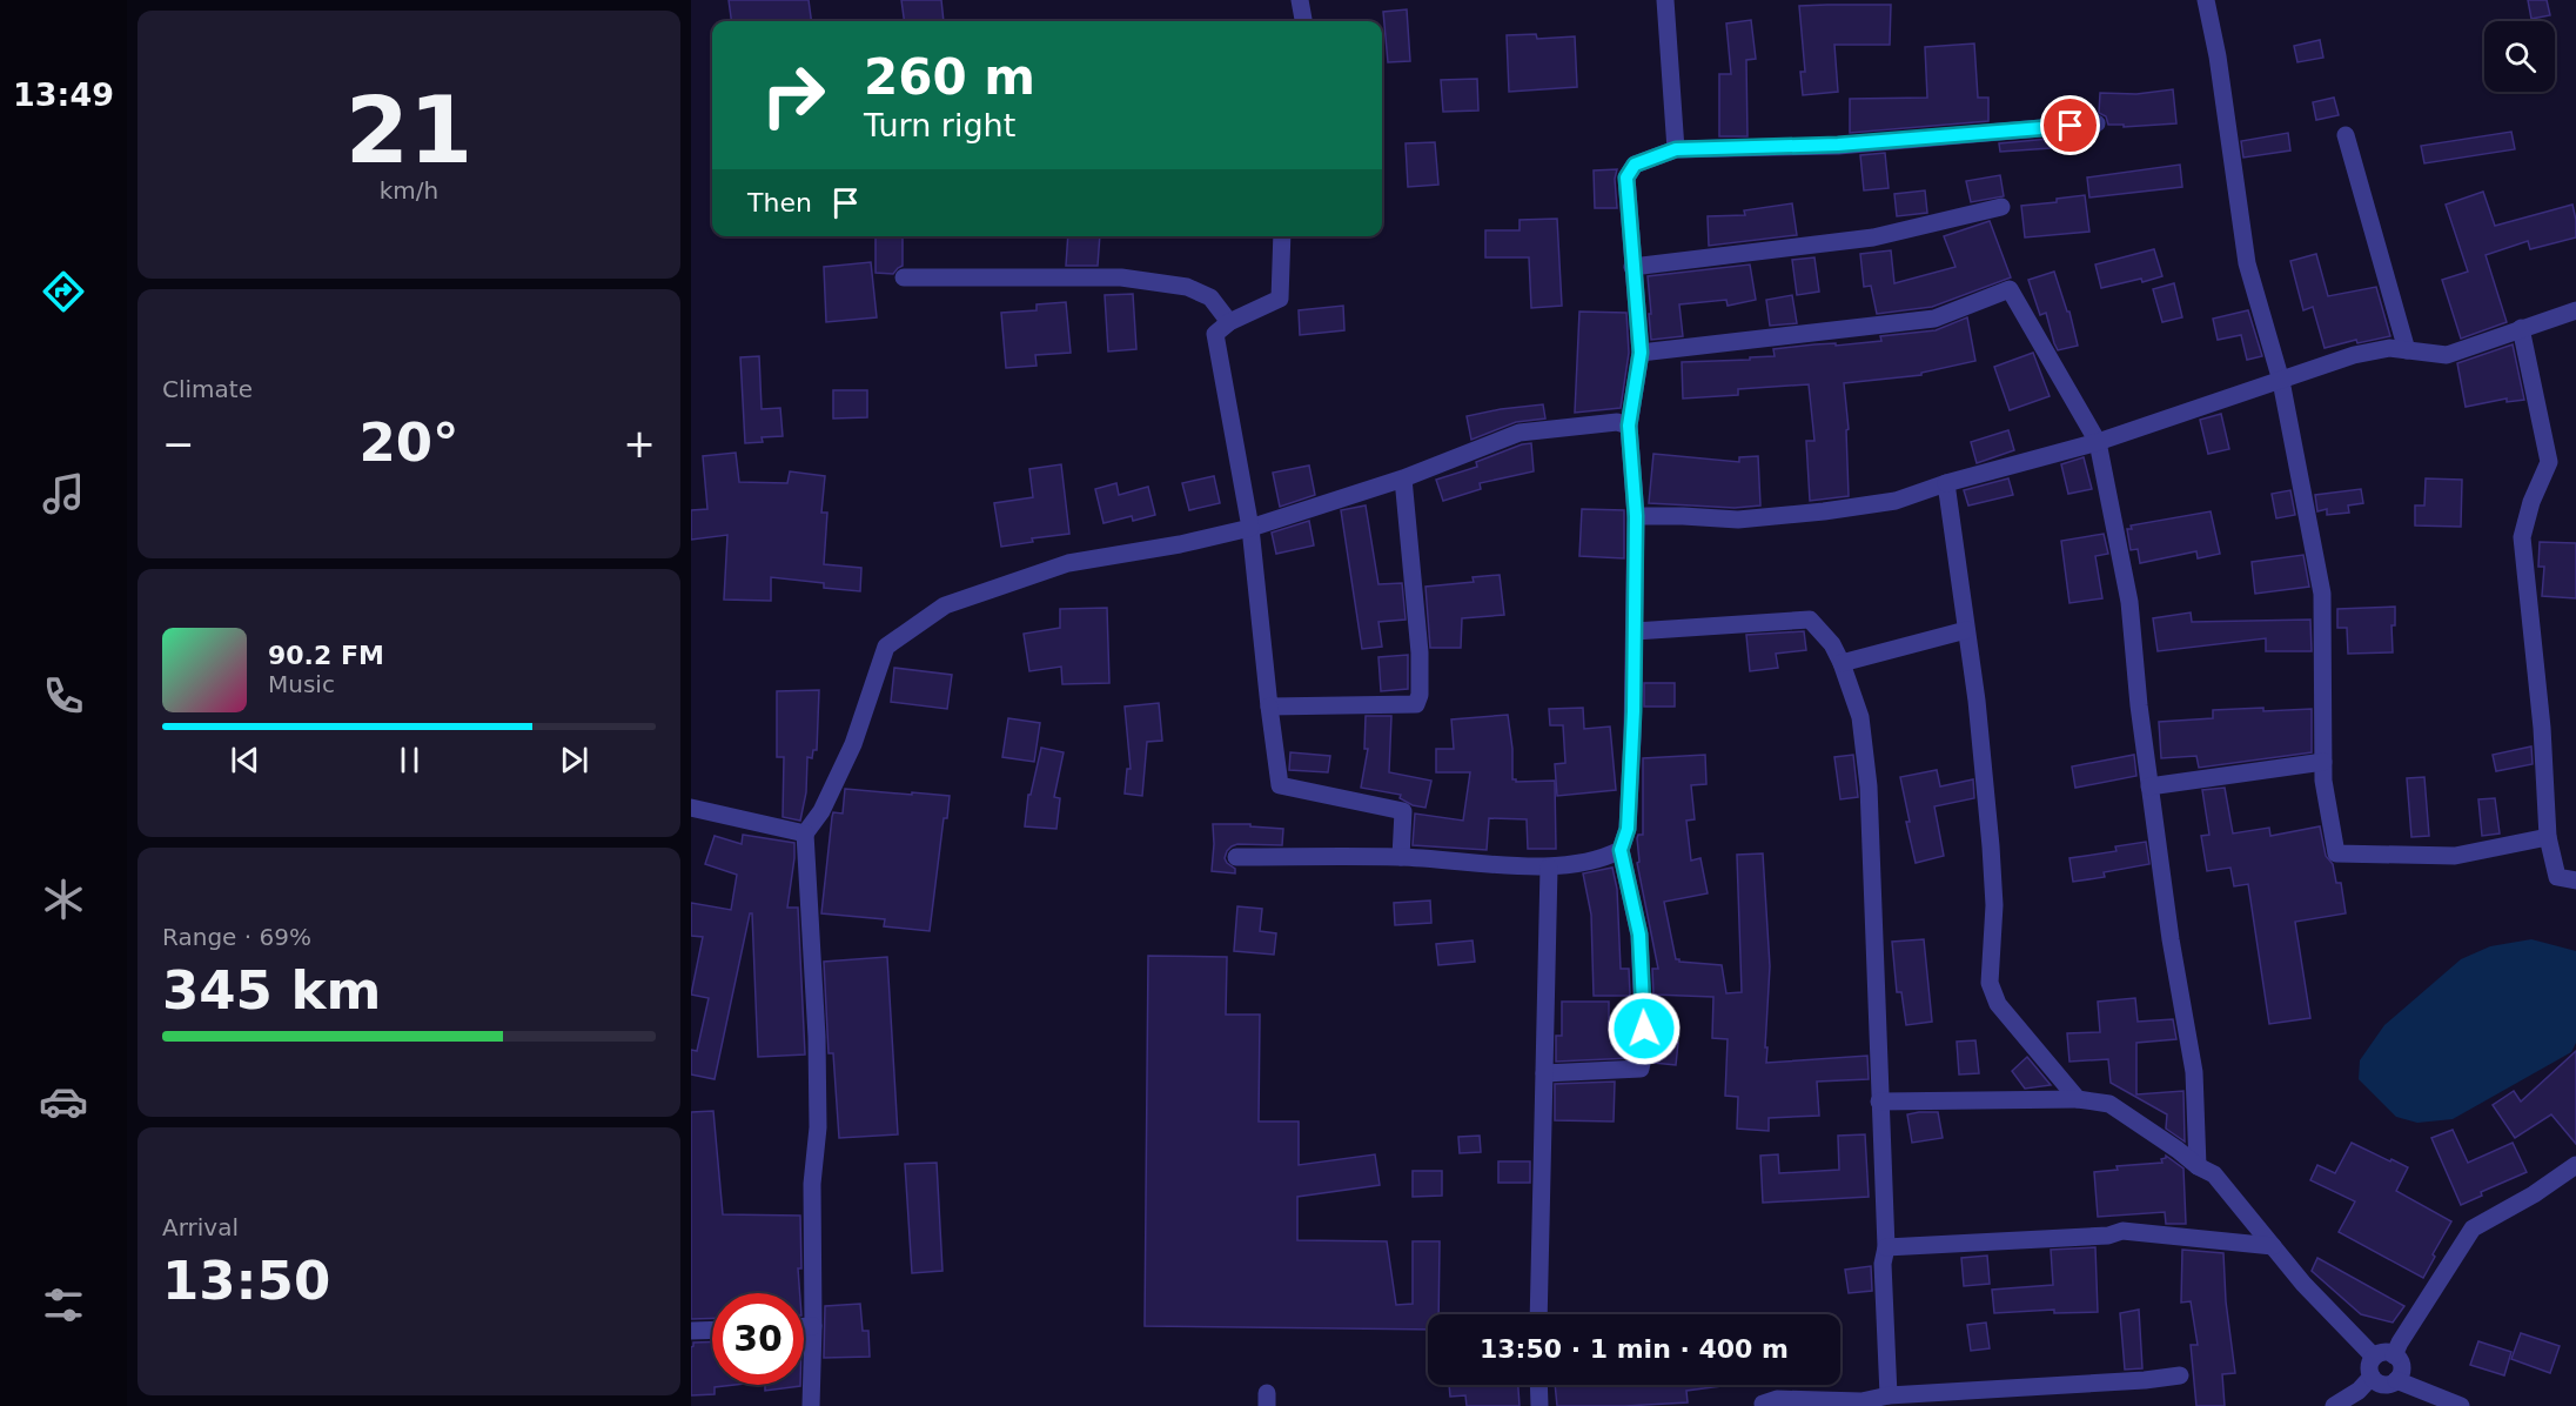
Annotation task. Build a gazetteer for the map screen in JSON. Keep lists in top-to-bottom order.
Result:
{
  "page": {
    "tabs": "13:49",
    "tile": [
      ["21", "km/h"],
      "Climate",
      ["Range · 69%", "345 km"],
      ["Arrival", "13:50"]
    ],
    "turn": ["260 m", "Turn right"],
    "then": "Then",
    "heat": ["−", "20°", "+"],
    "song": ["90.2 FM", "Music"],
    "limit": "30",
    "trip": "13:50 · 1 min · 400 m"
  }
}
